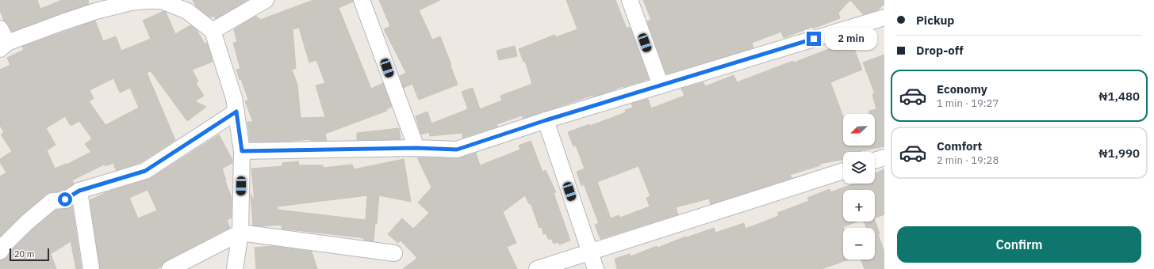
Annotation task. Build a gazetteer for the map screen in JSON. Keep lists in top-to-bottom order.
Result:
{
  "scale_bar": "20 m",
  "north": "bottom left",
  "page": {
    "banner": ["Pickup", "Drop-off"],
    "bubble": "2 min",
    "list": [
      {
        "name": "Economy",
        "note": "1 min · 19:27",
        "value": "₦1,480"
      },
      {
        "name": "Comfort",
        "note": "2 min · 19:28",
        "value": "₦1,990"
      }
    ],
    "map_buttons": ["+", "−"],
    "buttons": "Confirm",
    "scale": "20 m"
  }
}
